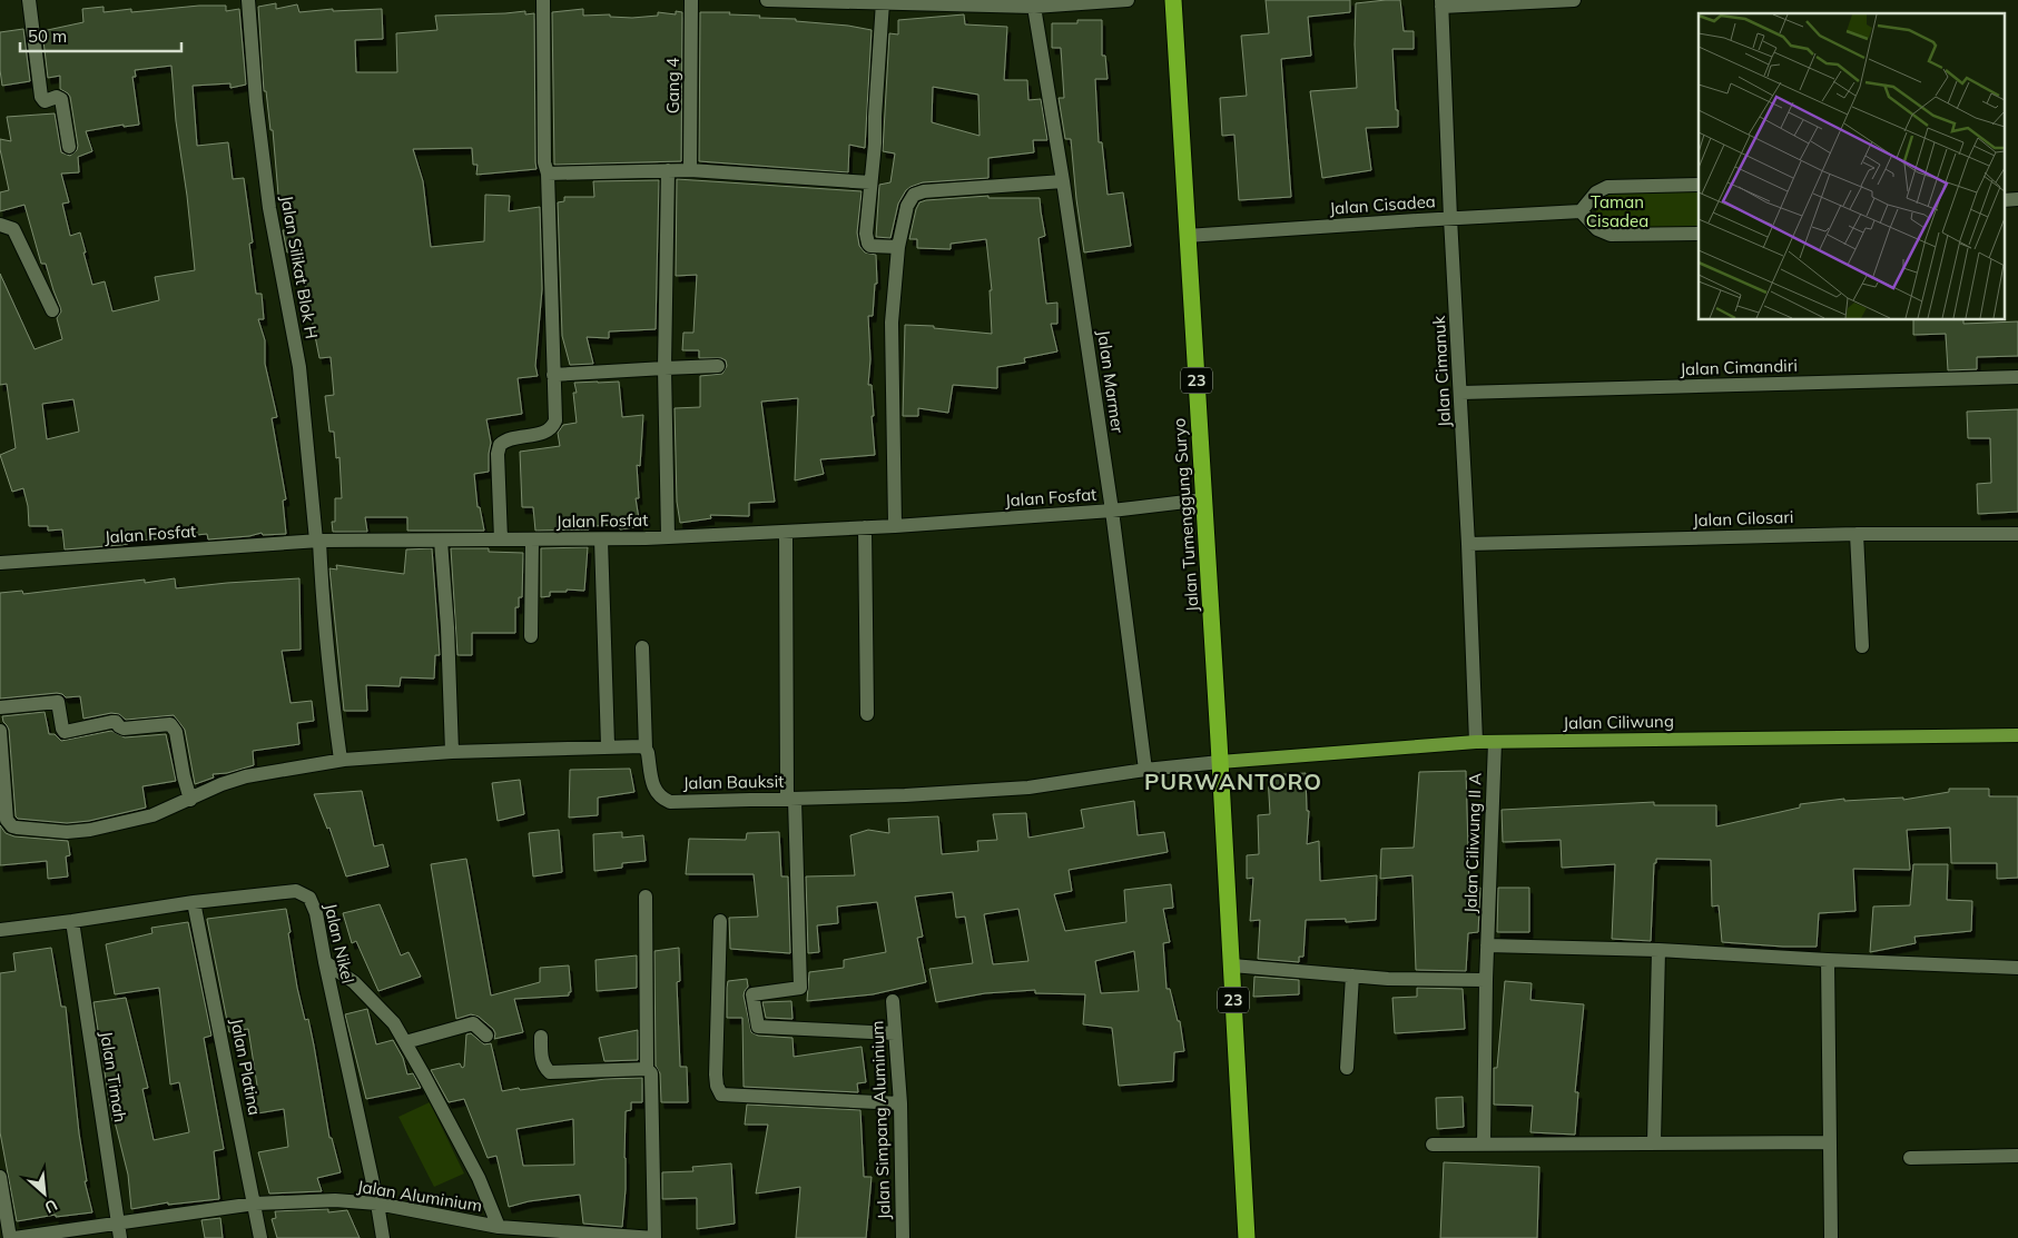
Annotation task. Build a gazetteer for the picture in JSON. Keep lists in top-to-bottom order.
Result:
{
  "streets": {
    "highway": ["23", "Jalan Tumenggung Suryo"],
    "main road": ["Jalan Ciliwung"],
    "street": [
      "Gang 4",
      "Jalan Cisadea",
      "Jalan Silikat Blok H",
      "Jalan Cimandiri",
      "Jalan Cimanuk",
      "Jalan Marmer",
      "Jalan Fosfat",
      "Jalan Cilosari",
      "Jalan Bauksit",
      "Jalan Ciliwung II A",
      "Jalan Nikel",
      "Jalan Platina",
      "Jalan Timah",
      "Jalan Simpang Aluminium",
      "Jalan Aluminium"
    ]
  },
  "crossings": [
    ["Jalan Cisadea", "Jalan Cimanuk"],
    ["Jalan Cisadea", "Jalan Tumenggung Suryo"],
    ["Jalan Silikat Blok H", "Jalan Fosfat"],
    ["Jalan Cimandiri", "Jalan Cimanuk"],
    ["Jalan Cimanuk", "Jalan Cilosari"],
    ["Jalan Cimanuk", "Jalan Ciliwung"],
    ["23", "Jalan Tumenggung Suryo"],
    ["23", "Jalan Ciliwung"],
    ["23", "Jalan Bauksit"],
    ["Jalan Marmer", "Jalan Fosfat"],
    ["Jalan Marmer", "Jalan Bauksit"],
    ["Jalan Fosfat", "Jalan Tumenggung Suryo"],
    ["Jalan Tumenggung Suryo", "Jalan Ciliwung"],
    ["Jalan Tumenggung Suryo", "Jalan Bauksit"],
    ["Jalan Ciliwung", "Jalan Bauksit"],
    ["Jalan Ciliwung", "Jalan Ciliwung II A"],
    ["Jalan Nikel", "Jalan Platina"],
    ["Jalan Nikel", "Jalan Timah"],
    ["Jalan Nikel", "Jalan Aluminium"],
    ["Jalan Platina", "Jalan Aluminium"],
    ["Jalan Timah", "Jalan Aluminium"]
  ],
  "districts": ["PURWANTORO"],
  "parks": ["Taman Cisadea"],
  "scale_bar": "50 m",
  "north": "bottom right"
}
